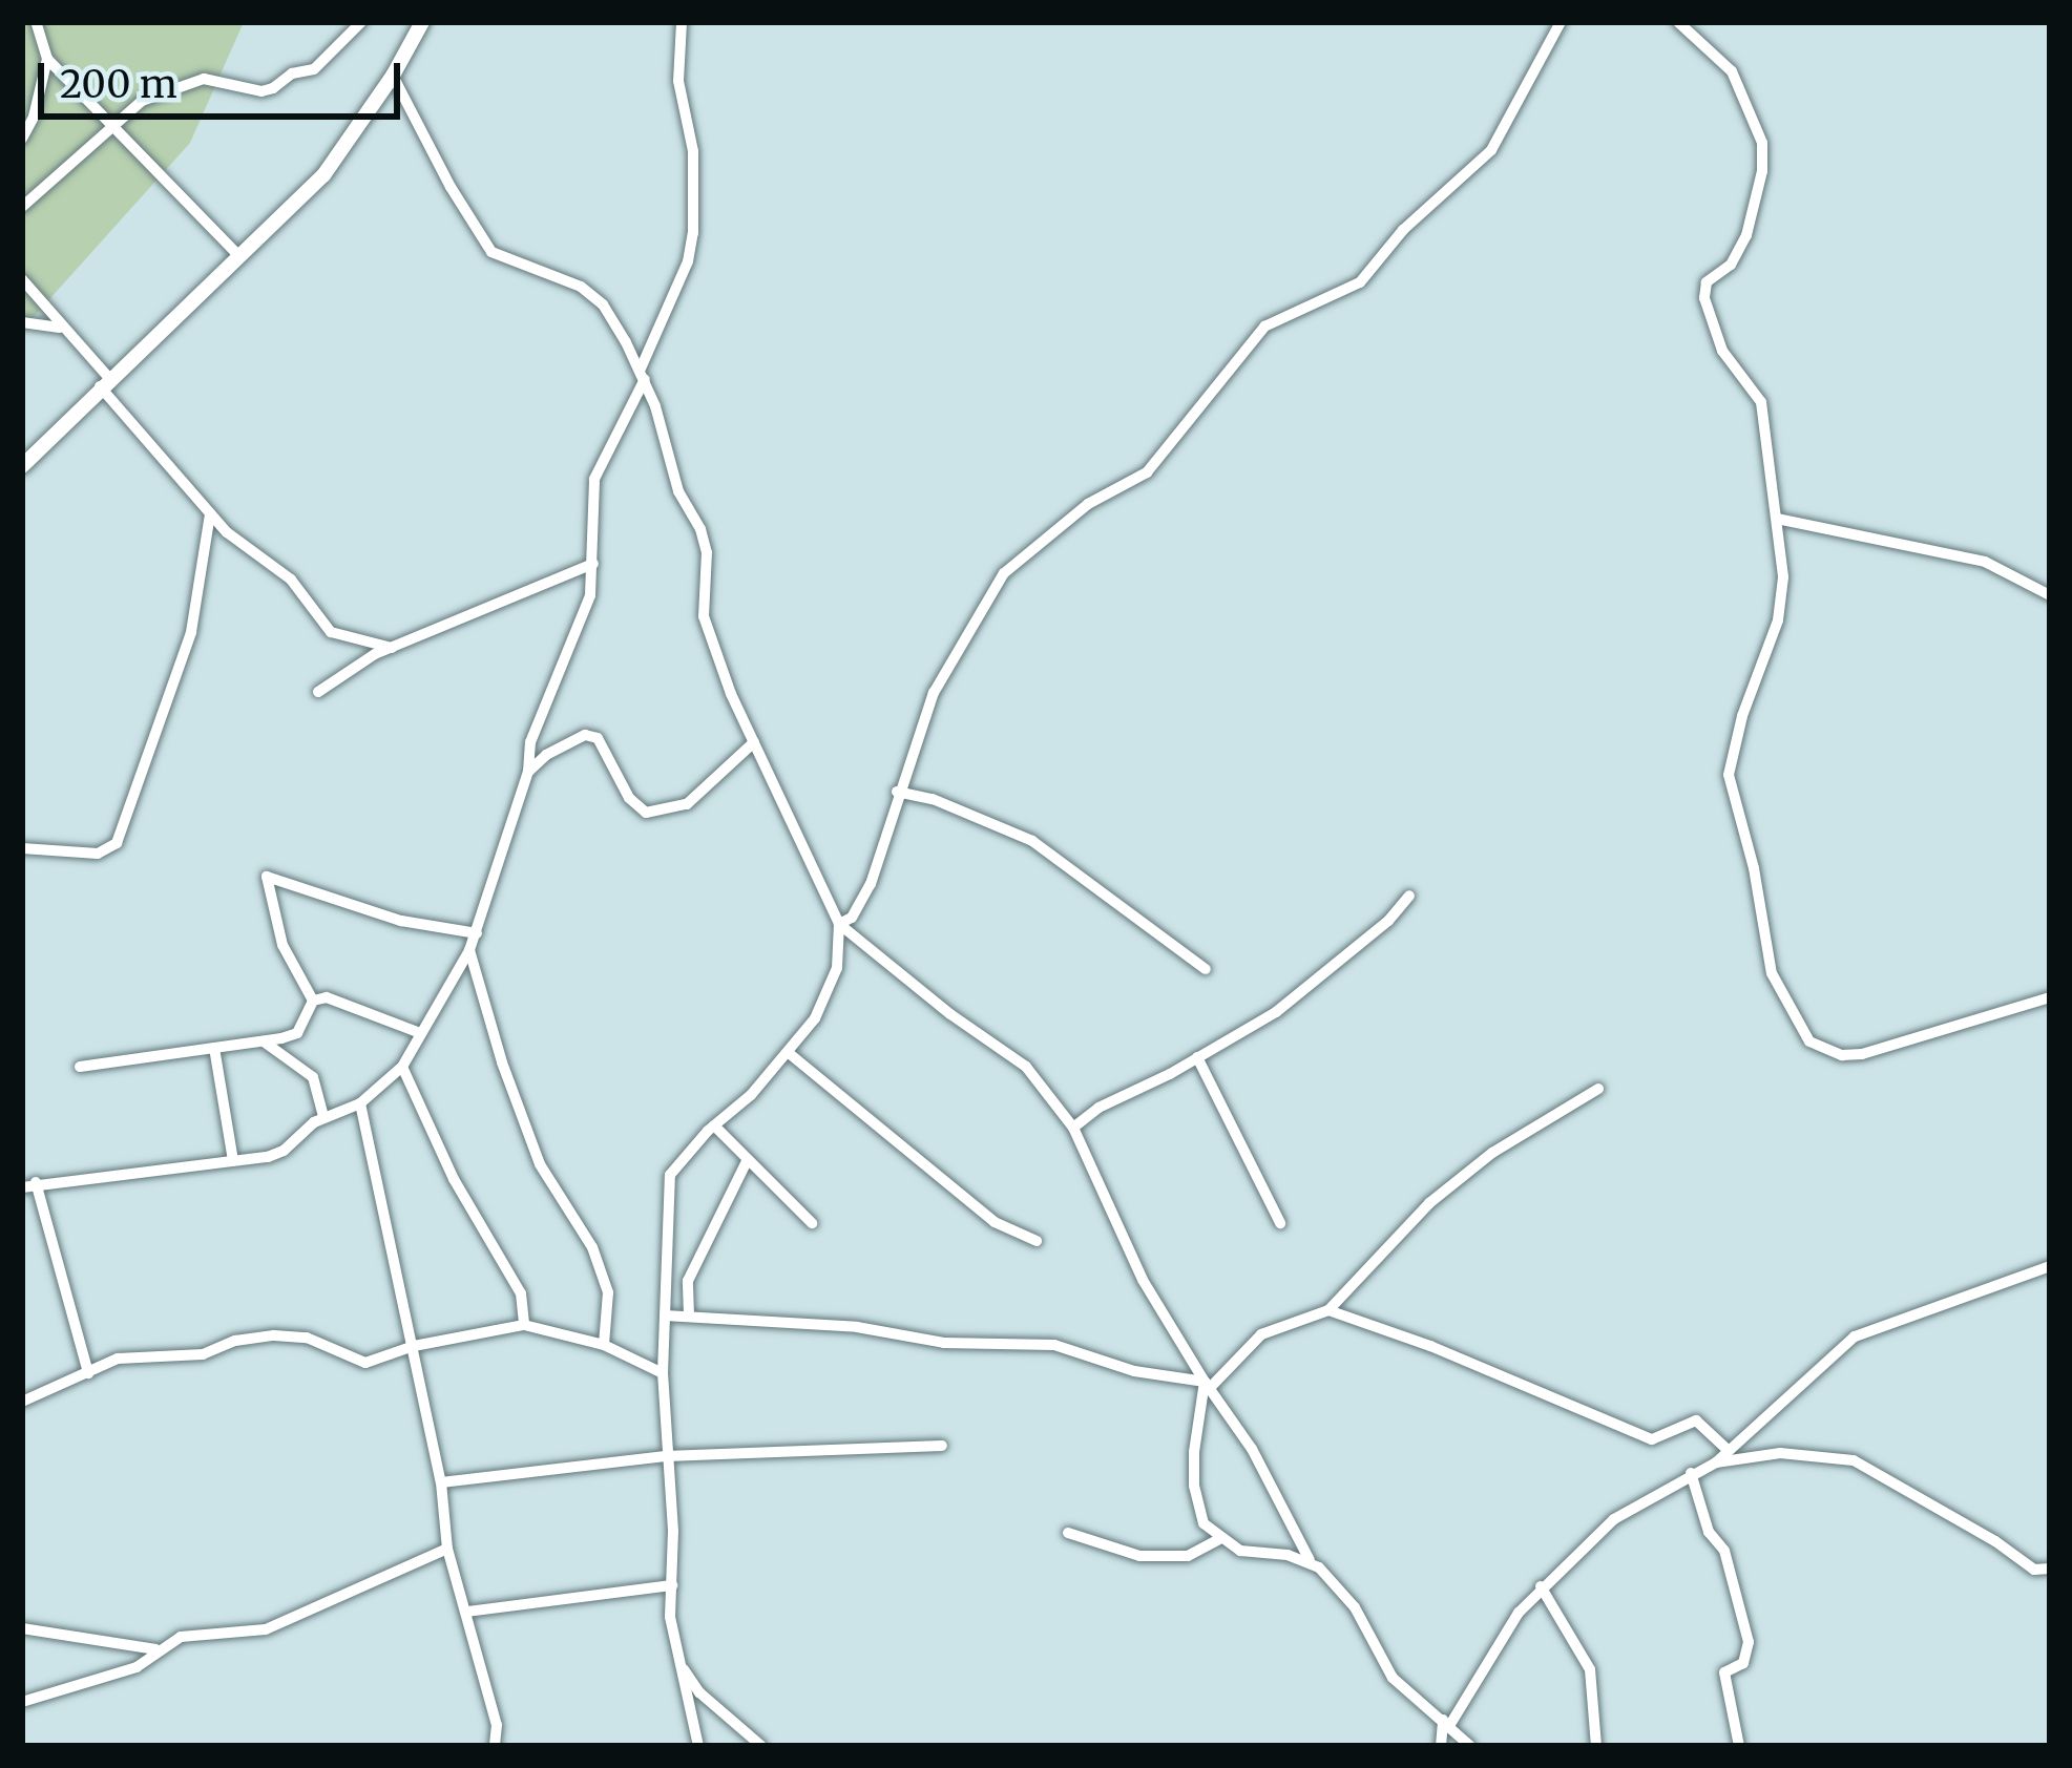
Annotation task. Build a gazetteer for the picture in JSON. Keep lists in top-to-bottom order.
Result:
{
  "scale_bar": "200 m"
}
